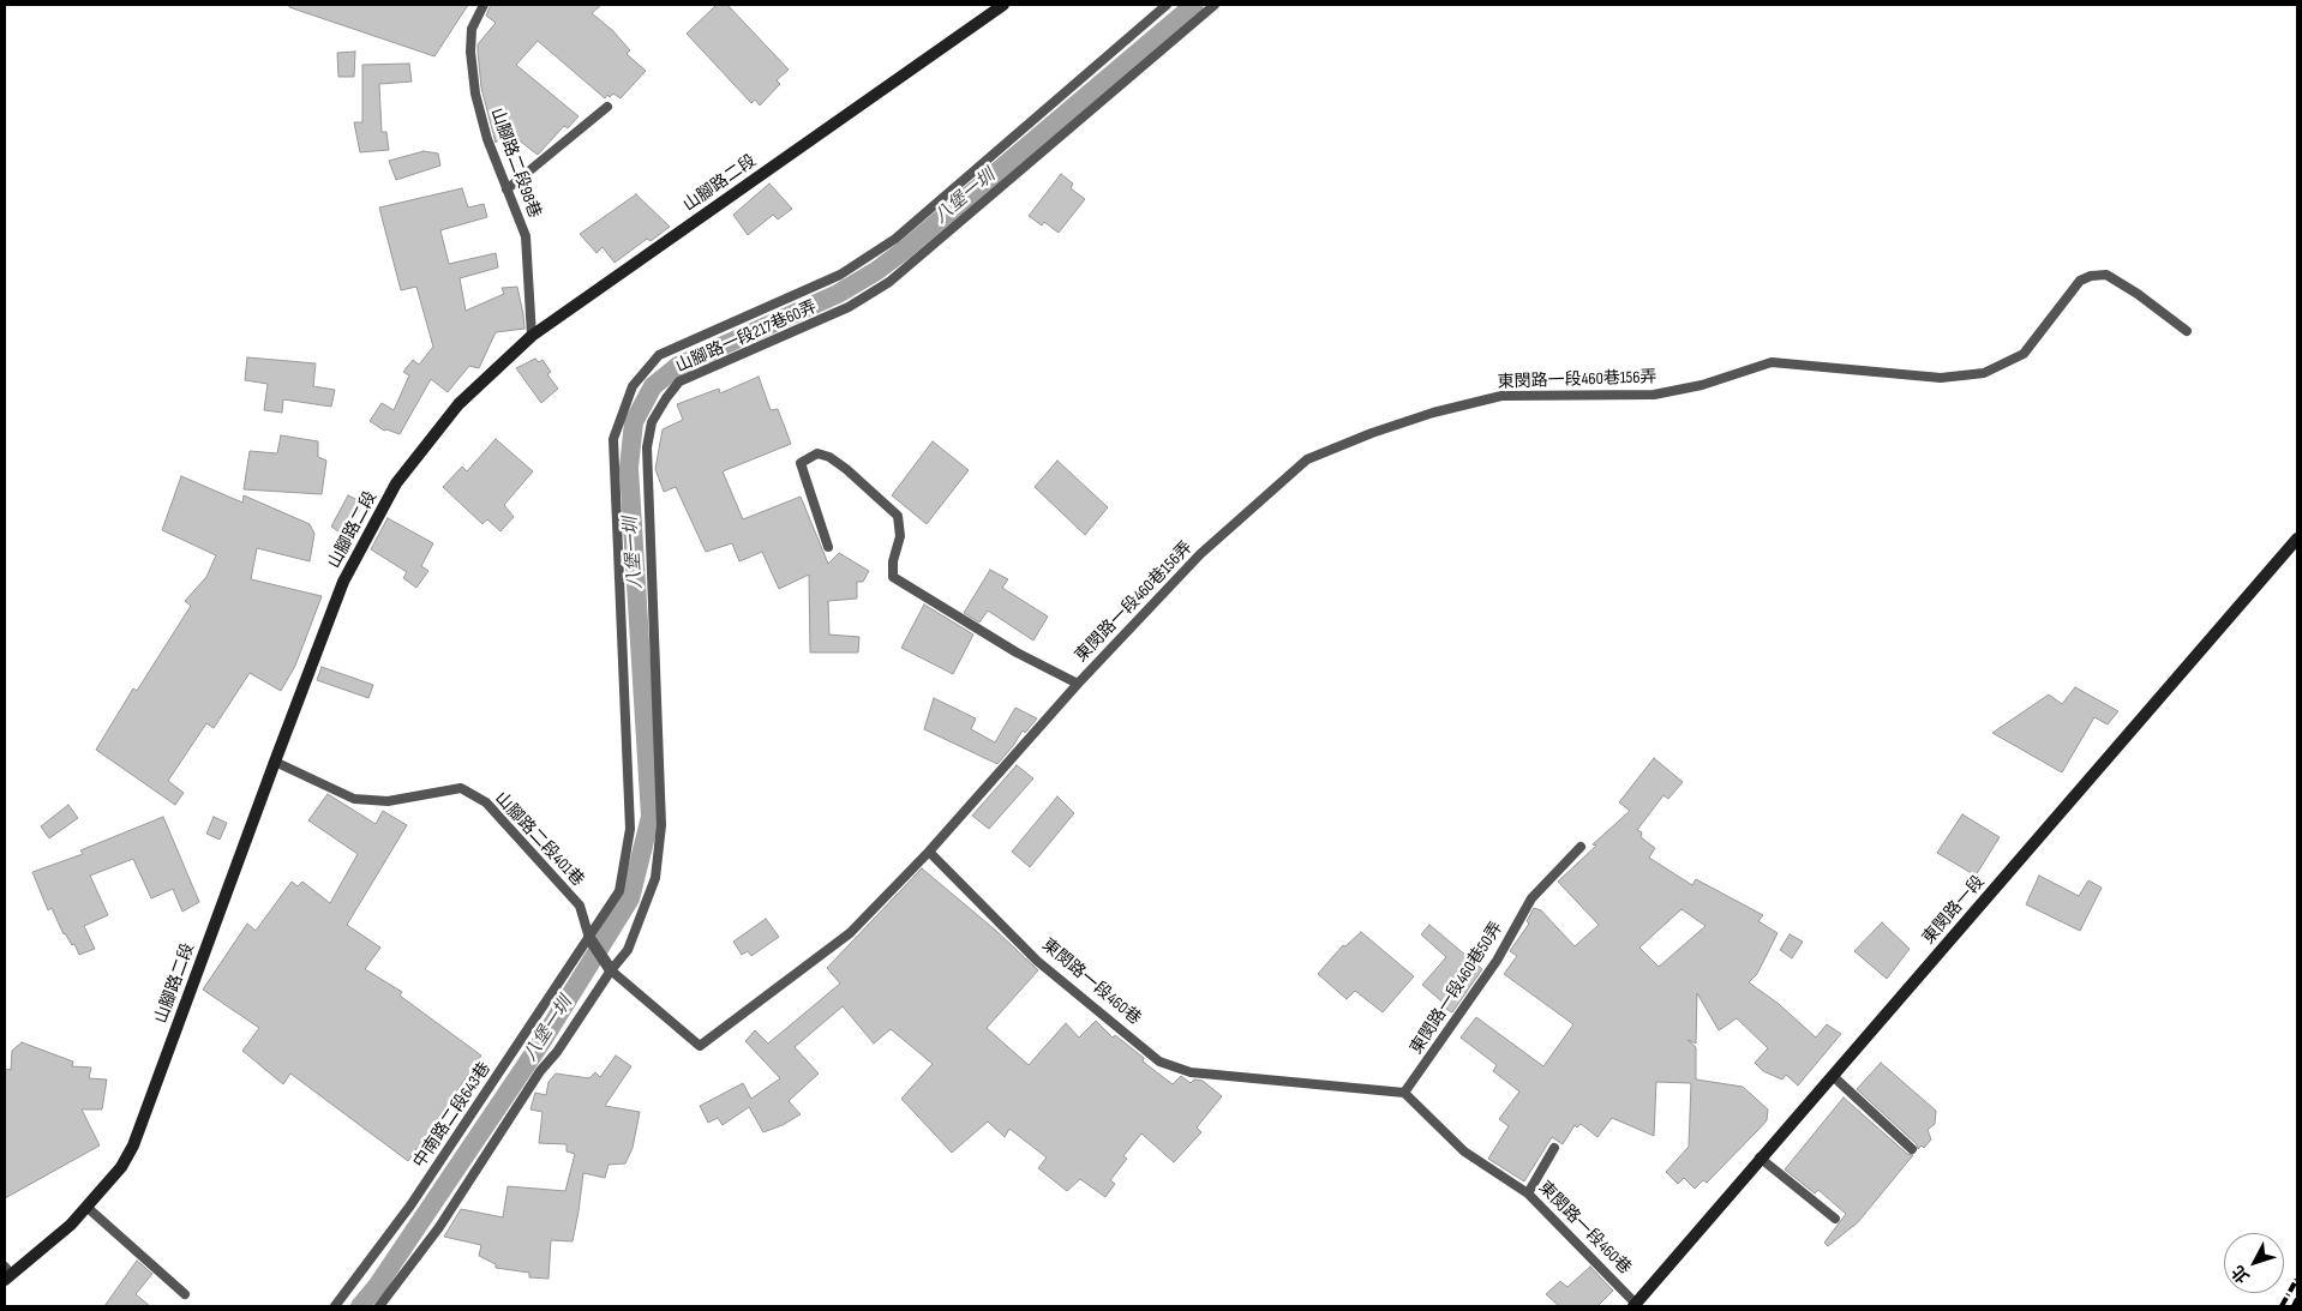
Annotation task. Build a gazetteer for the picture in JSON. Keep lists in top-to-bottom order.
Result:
{
  "streets": {
    "main road": ["山腳路二段", "東閔路一段"],
    "lane": [
      "山腳路二段98巷",
      "山腳路一段217巷60弄",
      "東閔路一段460巷156弄",
      "山腳路二段401巷",
      "東閔路一段460巷",
      "東閔路一段460巷50弄",
      "中南路二段643巷"
    ]
  },
  "crossings": [
    ["山腳路二段98巷", "山腳路二段"],
    ["山腳路二段", "山腳路二段401巷"],
    ["東閔路一段460巷156弄", "東閔路一段460巷"],
    ["山腳路二段401巷", "中南路二段643巷"],
    ["東閔路一段", "東閔路一段460巷"],
    ["東閔路一段460巷", "東閔路一段460巷50弄"]
  ],
  "water": ["八堡一圳"],
  "north": "bottom left"
}
